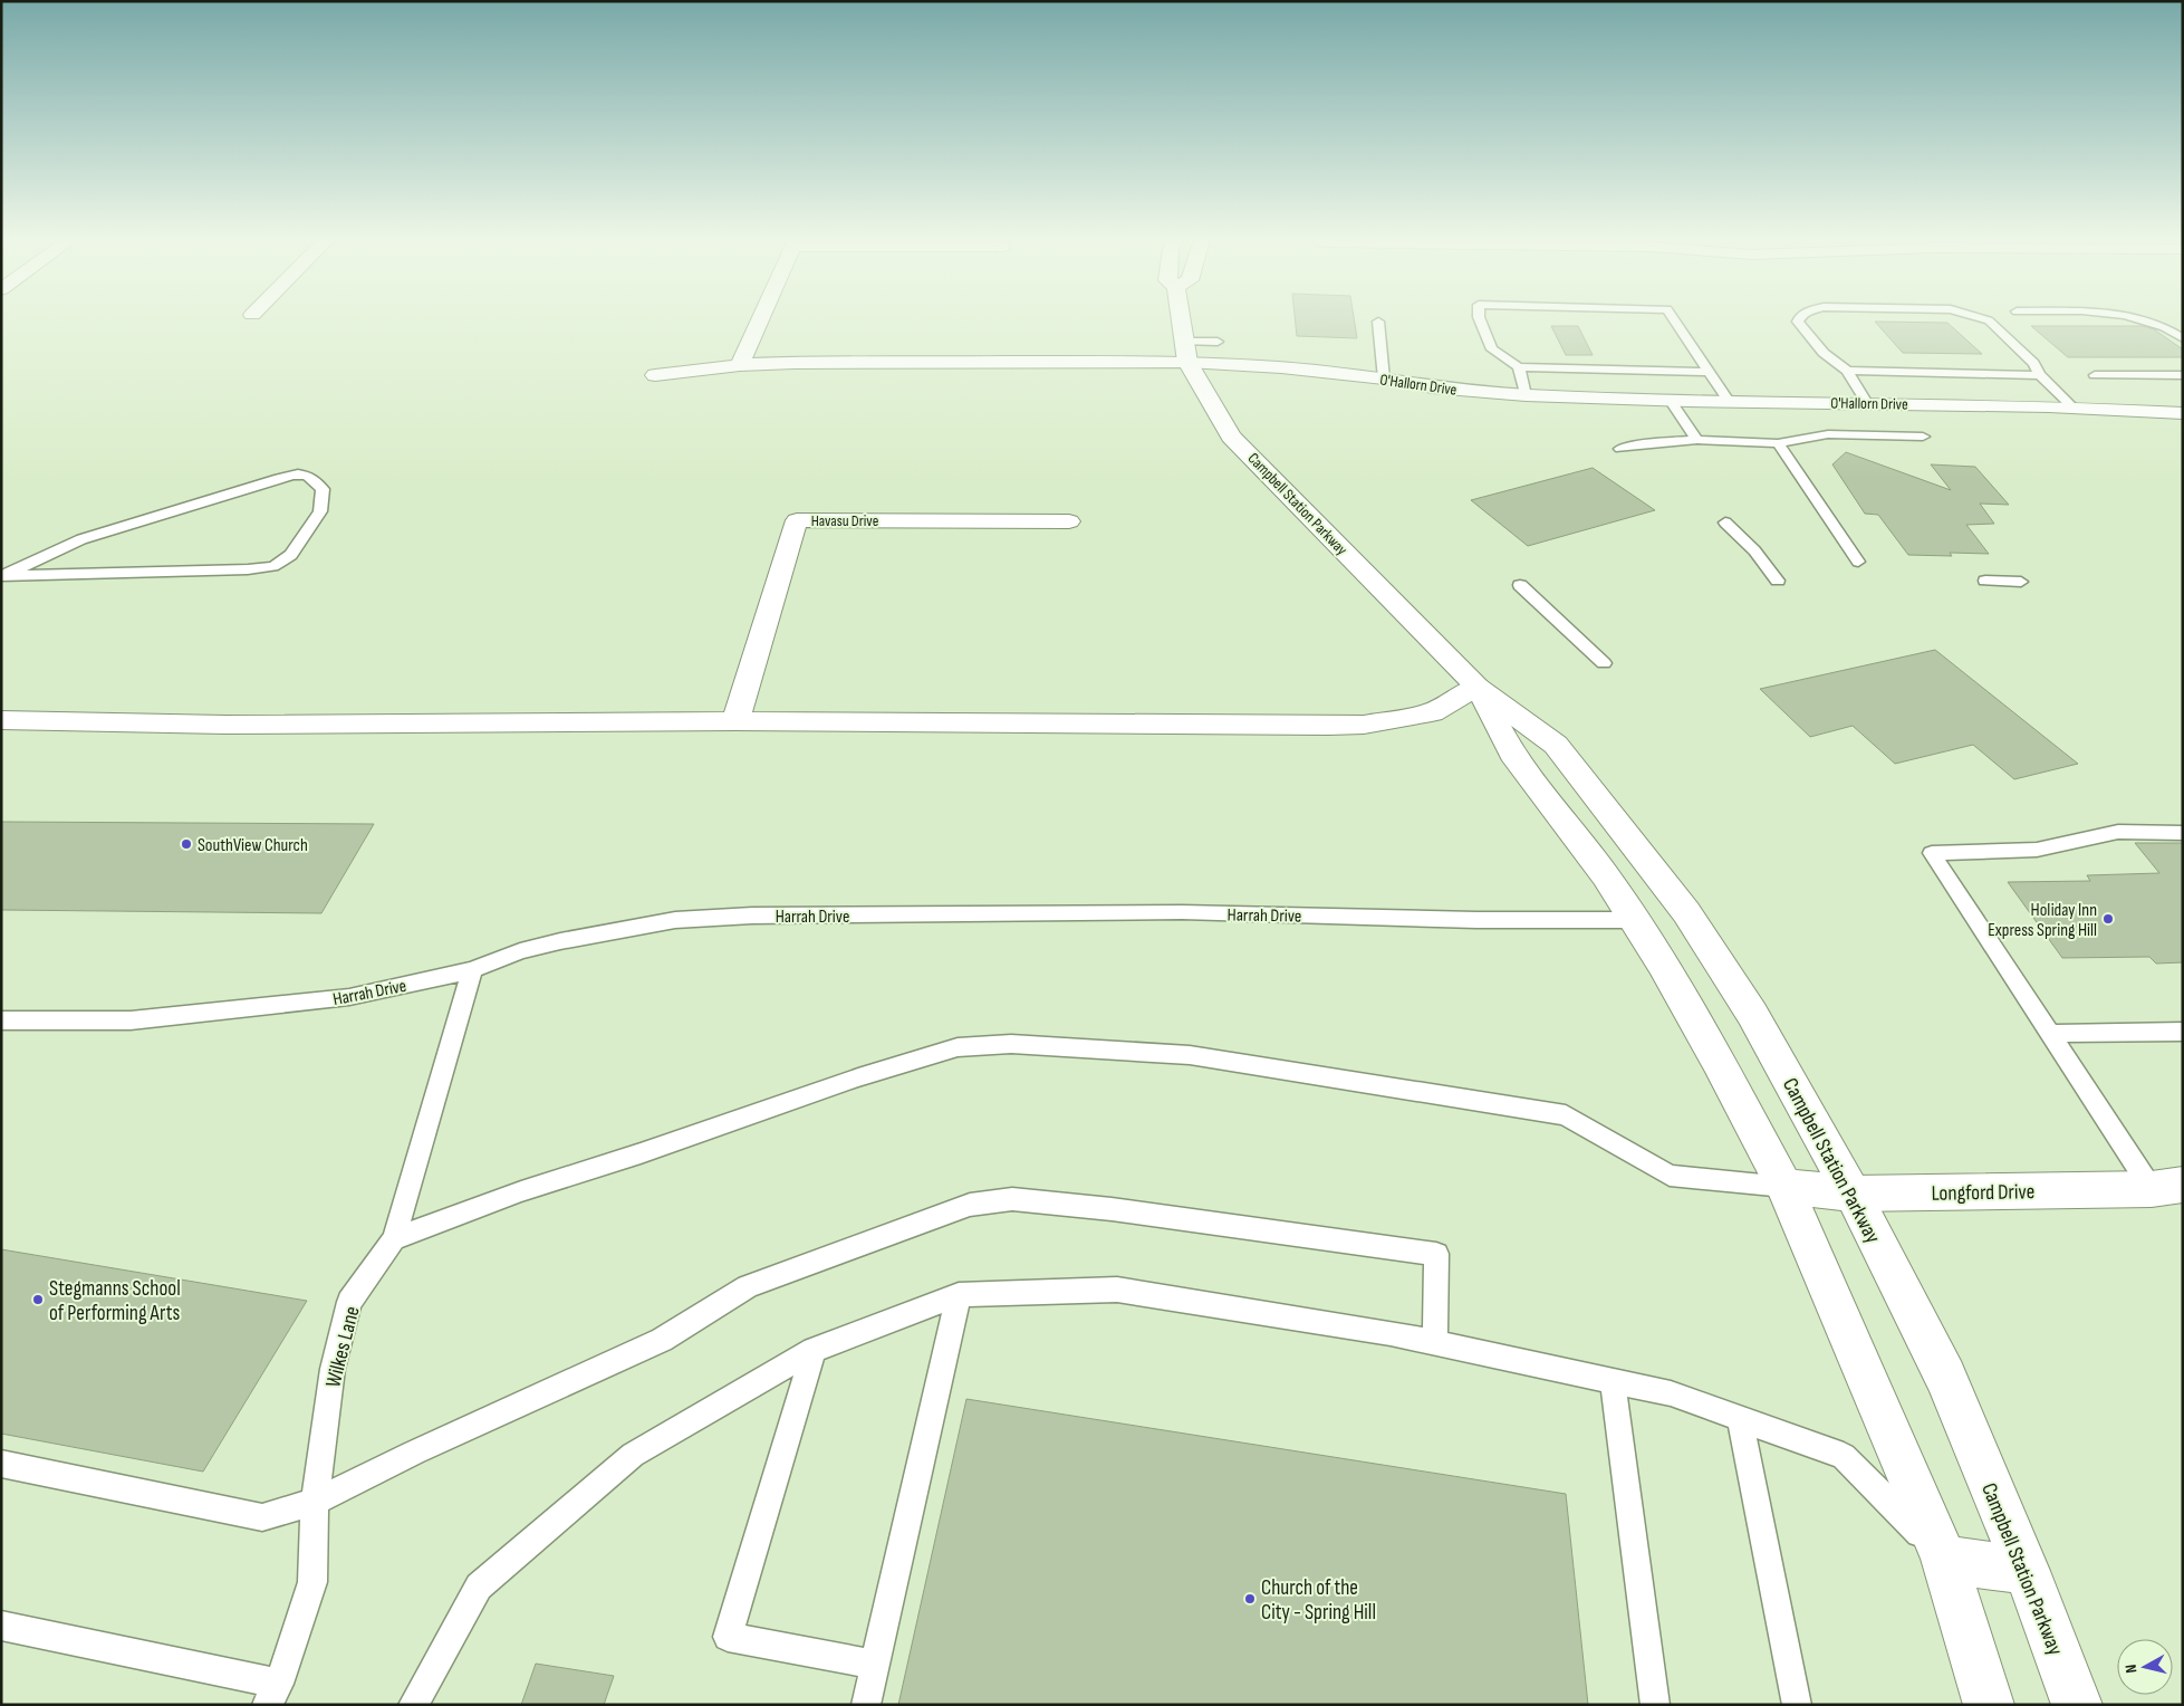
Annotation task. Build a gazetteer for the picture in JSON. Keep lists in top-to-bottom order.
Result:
{
  "streets": {
    "street": [
      "O'Hallorn Drive",
      "Campbell Station Parkway",
      "Havasu Drive",
      "Longford Drive"
    ],
    "lane": ["Harrah Drive", "Wilkes Lane"]
  },
  "crossings": [
    ["O'Hallorn Drive", "Campbell Station Parkway"],
    ["Campbell Station Parkway", "Harrah Drive"],
    ["Campbell Station Parkway", "Longford Drive"],
    ["Harrah Drive", "Wilkes Lane"]
  ],
  "places": [
    "SouthView Church",
    "Holiday Inn Express Spring Hill",
    "Stegmanns School of Performing Arts",
    "Church of the City - Spring Hill"
  ],
  "north": "left"
}
